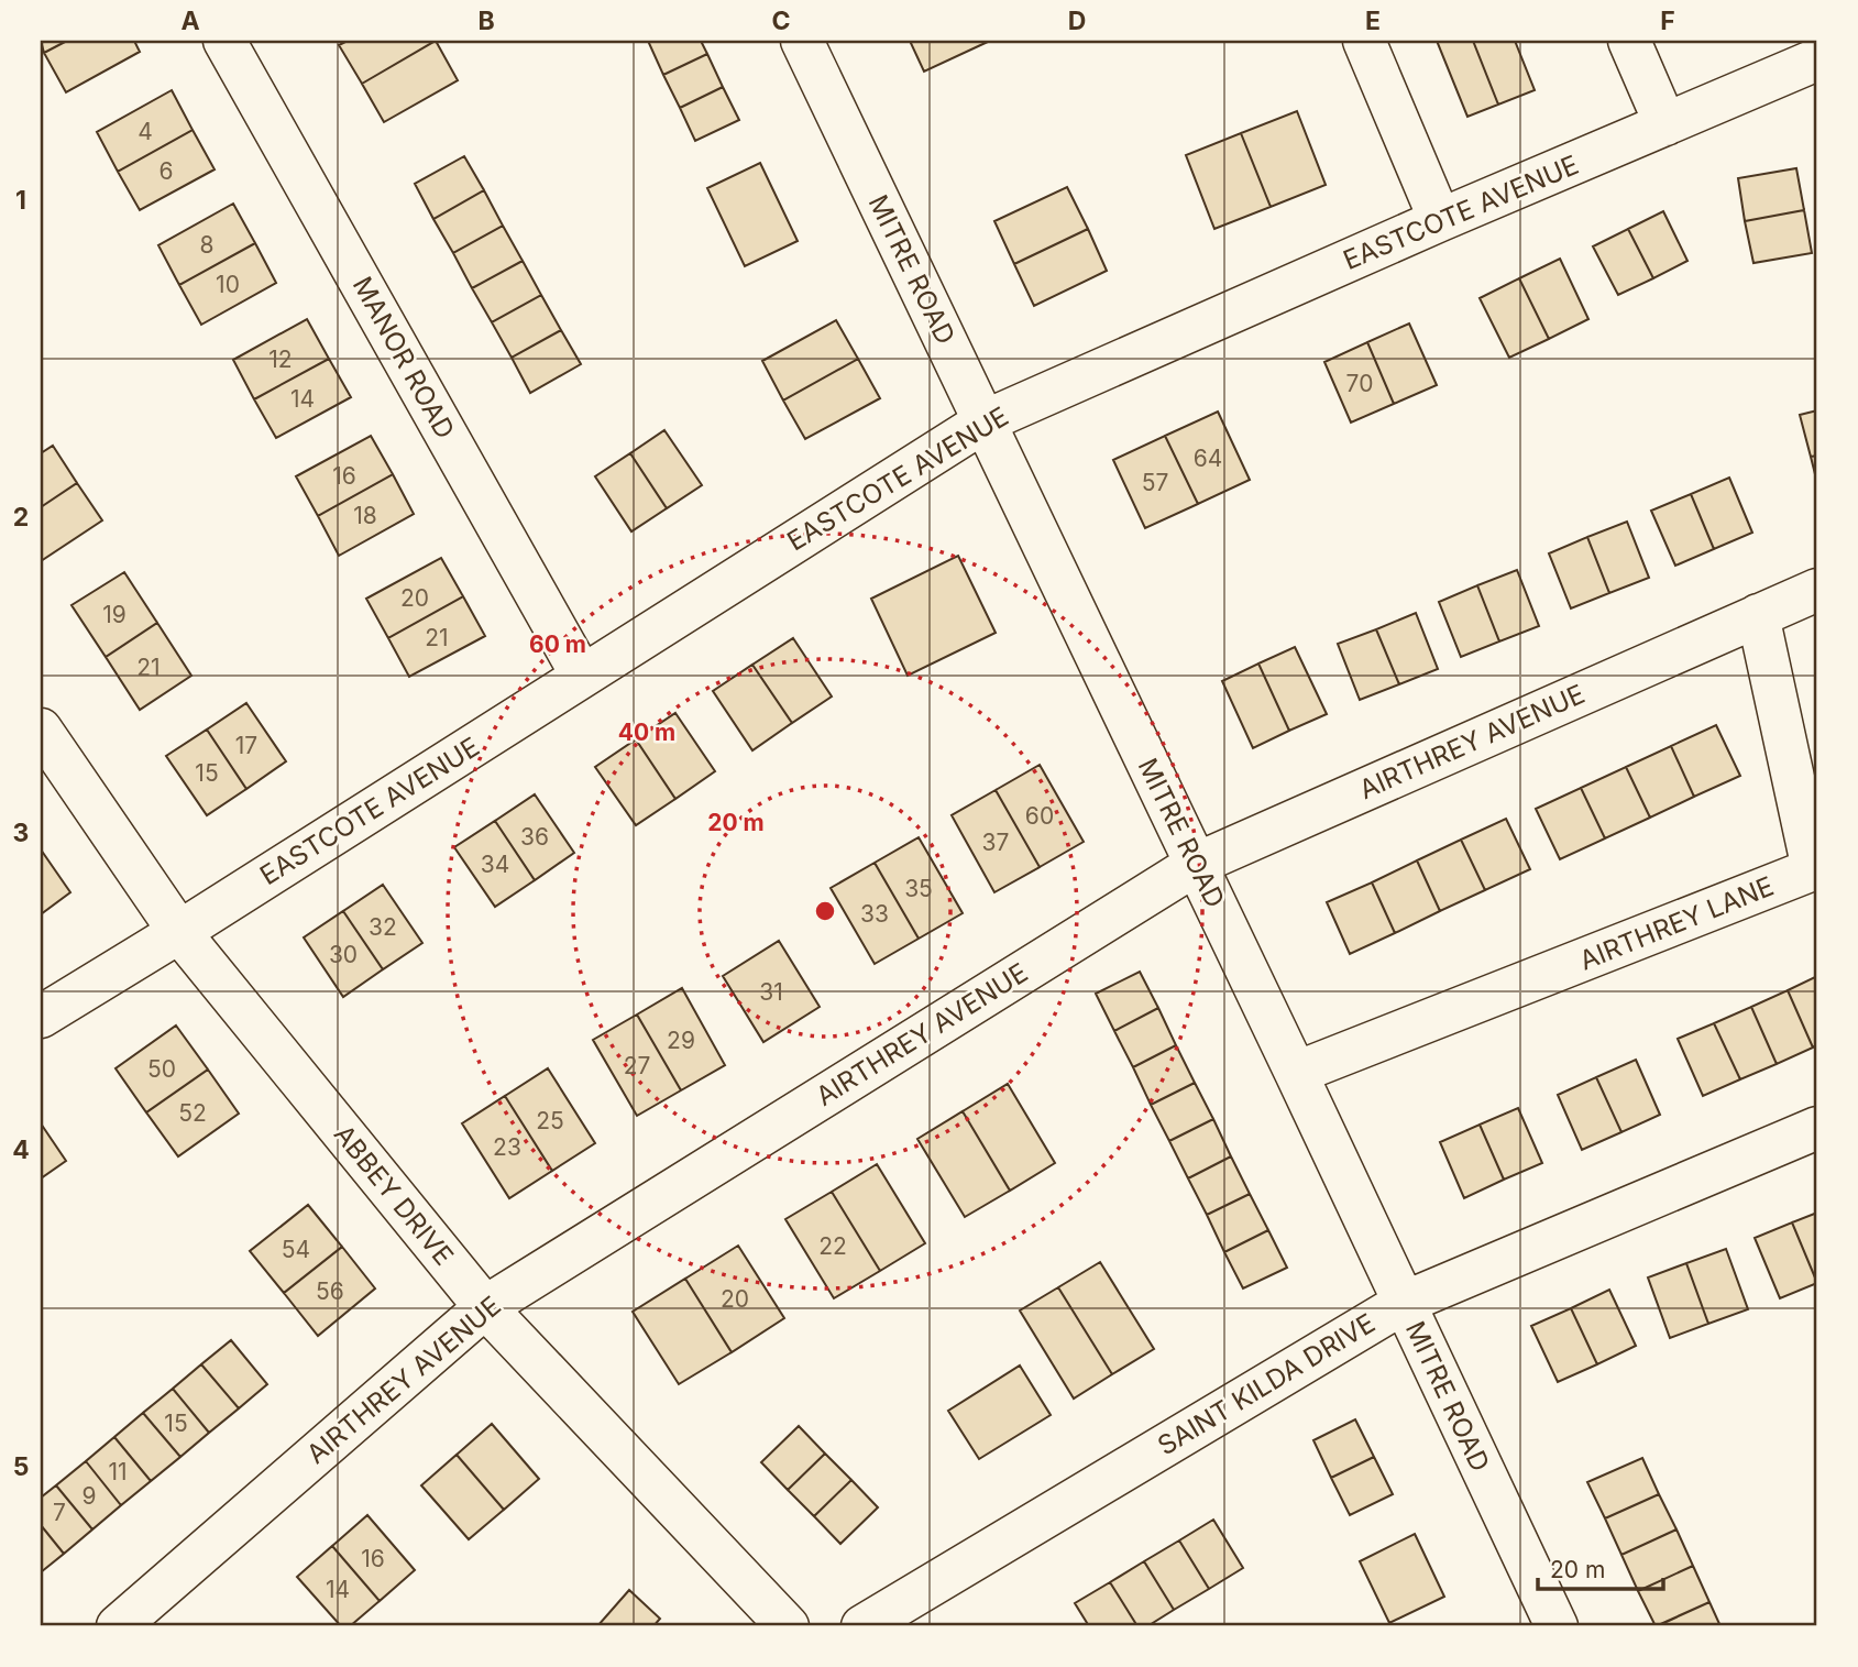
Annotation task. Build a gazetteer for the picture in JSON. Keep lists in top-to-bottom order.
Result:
{
  "streets": {
    "street": [
      "EASTCOTE AVENUE",
      "MITRE ROAD",
      "MANOR ROAD",
      "AIRTHREY AVENUE",
      "AIRTHREY LANE",
      "ABBEY DRIVE",
      "SAINT KILDA DRIVE"
    ]
  },
  "crossings": [
    ["EASTCOTE AVENUE", "MITRE ROAD"],
    ["EASTCOTE AVENUE", "MANOR ROAD"],
    ["EASTCOTE AVENUE", "ABBEY DRIVE"],
    ["MITRE ROAD", "AIRTHREY AVENUE"],
    ["MITRE ROAD", "AIRTHREY LANE"],
    ["MITRE ROAD", "SAINT KILDA DRIVE"],
    ["AIRTHREY AVENUE", "AIRTHREY LANE"],
    ["AIRTHREY AVENUE", "ABBEY DRIVE"]
  ],
  "house_numbers": [
    "4",
    "6",
    "8",
    "10",
    "12",
    "70",
    "14",
    "64",
    "16",
    "57",
    "18",
    "20",
    "19",
    "21",
    "21",
    "17",
    "15",
    "60",
    "36",
    "37",
    "34",
    "35",
    "33",
    "32",
    "30",
    "31",
    "29",
    "27",
    "50",
    "52",
    "25",
    "23",
    "22",
    "54",
    "56",
    "20",
    "15",
    "11",
    "9",
    "7",
    "16",
    "14"
  ],
  "scale_bar": "20 m",
  "grid": {
    "columns": [
      "A",
      "B",
      "C",
      "D",
      "E",
      "F"
    ],
    "rows": [
      "1",
      "2",
      "3",
      "4",
      "5"
    ]
  },
  "rings": ["60 m", "40 m", "20 m"]
}
